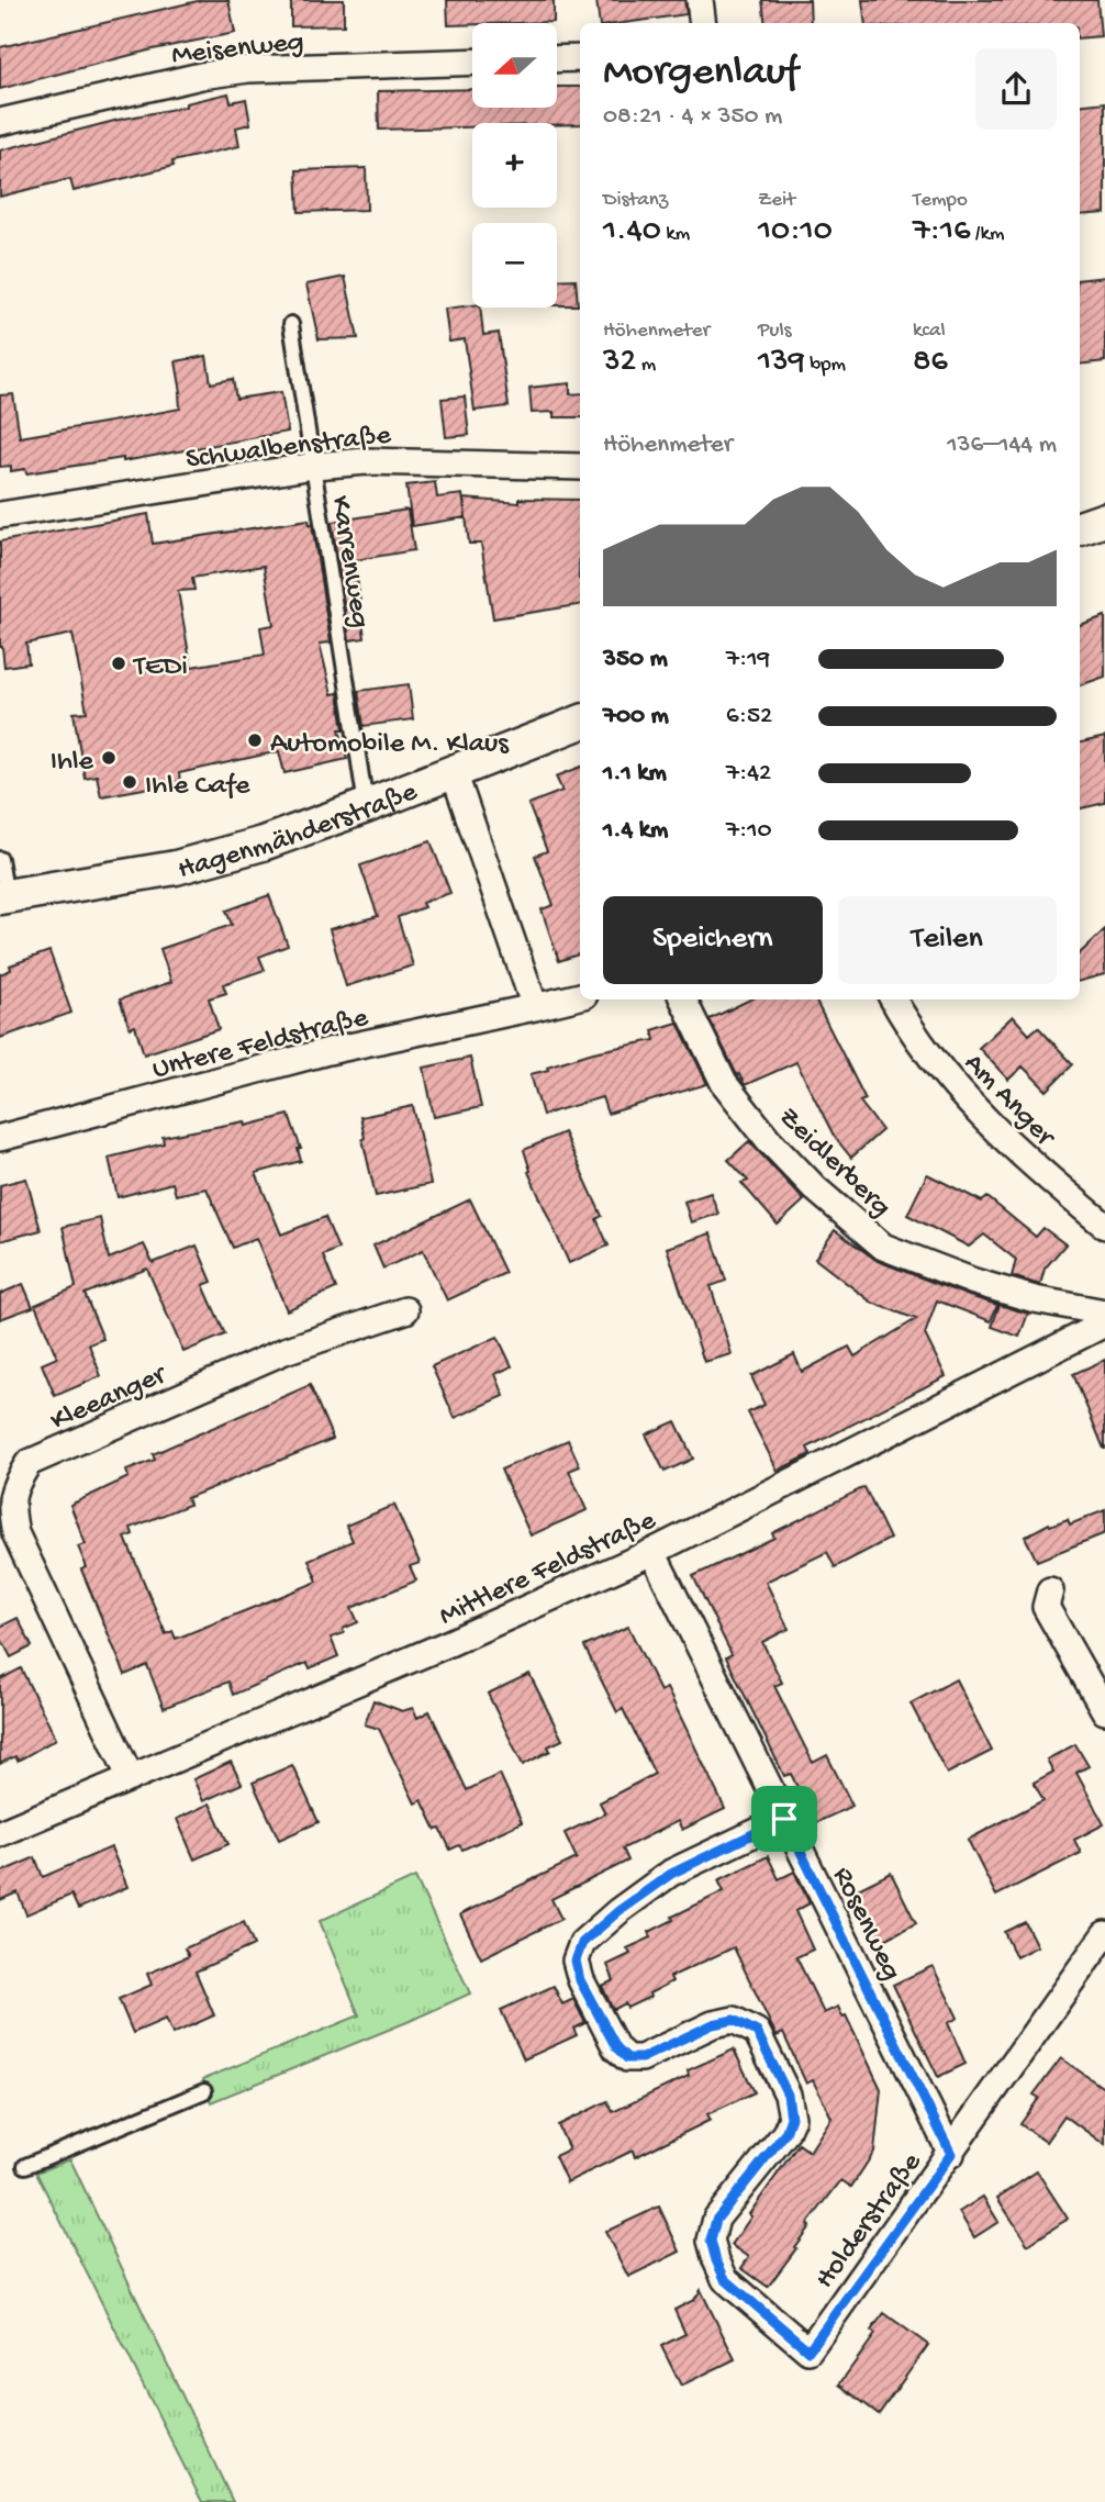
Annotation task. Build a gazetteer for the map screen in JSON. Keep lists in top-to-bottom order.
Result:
{
  "streets": {
    "street": [
      "Meisenweg",
      "Schwalbenstraße",
      "Hagenmähderstraße",
      "Untere Feldstraße",
      "Am Anger",
      "Zeidlerberg",
      "Kleeanger",
      "Mittlere Feldstraße",
      "Rosenweg",
      "Holderstraße"
    ],
    "lane": ["Karrenweg"]
  },
  "crossings": [
    ["Schwalbenstraße", "Karrenweg"],
    ["Karrenweg", "Hagenmähderstraße"],
    ["Kleeanger", "Mittlere Feldstraße"],
    ["Mittlere Feldstraße", "Rosenweg"],
    ["Rosenweg", "Holderstraße"]
  ],
  "places": [
    "TEDi",
    "Automobile M. Klaus",
    "Ihle",
    "Ihle Cafe"
  ],
  "north": "left",
  "page": {
    "map_buttons": ["+", "−"],
    "heading": ["Morgenlauf", "08:21 · 4 × 350 m"],
    "stats": [
      ["Distanz", "1.40 km"],
      ["Zeit", "10:10"],
      ["Tempo", "7:16 /km"],
      ["Höhenmeter", "32 m"],
      ["Puls", "139 bpm"],
      ["kcal", "86"]
    ],
    "chart": ["Höhenmeter", "136–144 m"],
    "list": [
      {
        "name": "350 m",
        "note": "7:19"
      },
      {
        "name": "700 m",
        "note": "6:52"
      },
      {
        "name": "1.1 km",
        "note": "7:42"
      },
      {
        "name": "1.4 km",
        "note": "7:10"
      }
    ],
    "buttons": ["Speichern", "Teilen"]
  }
}
